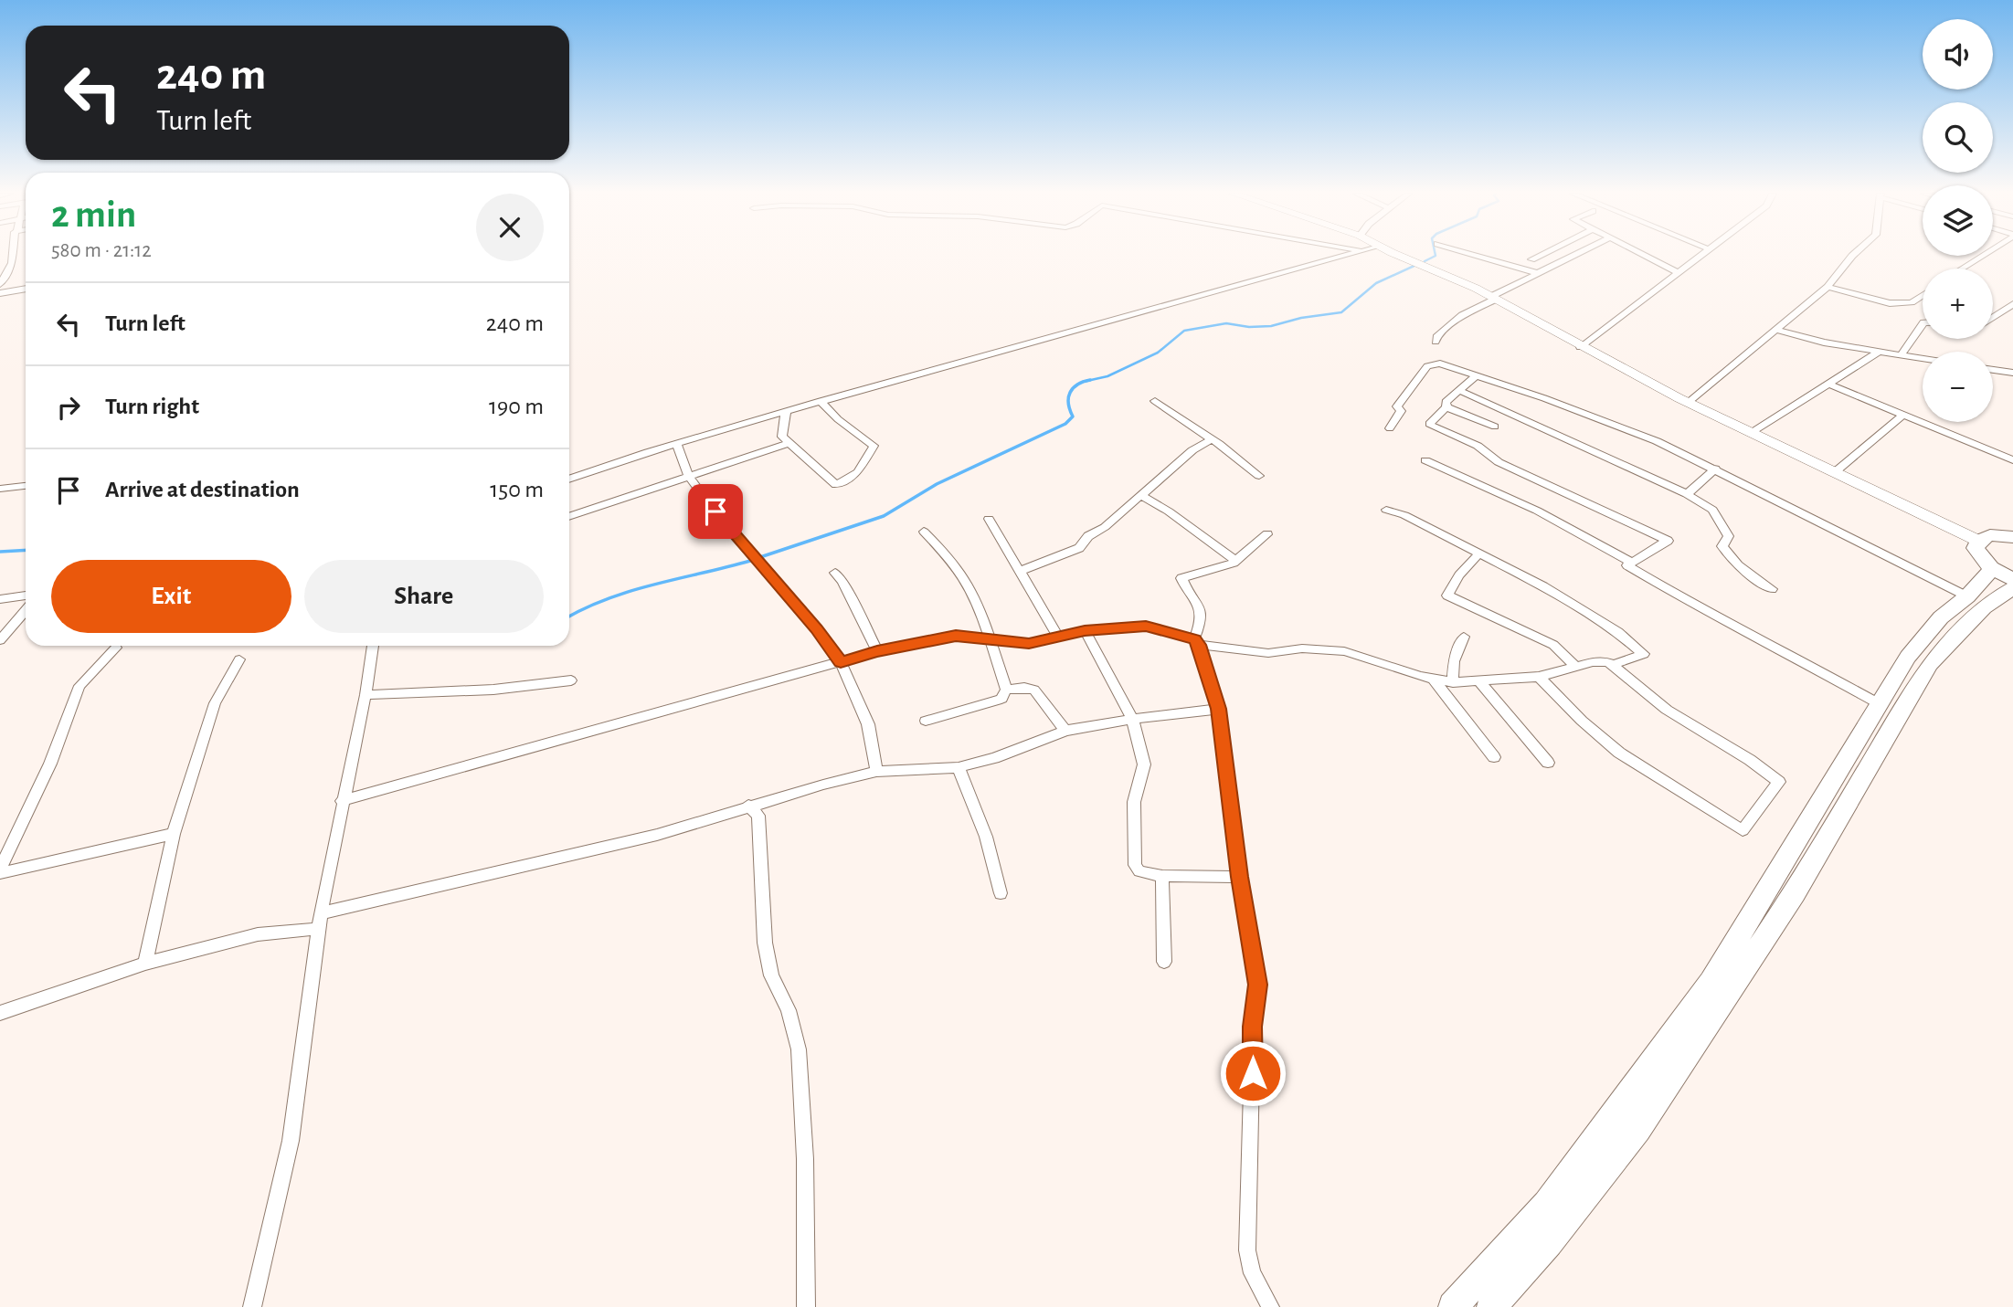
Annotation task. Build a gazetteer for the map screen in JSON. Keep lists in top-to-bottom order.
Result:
{
  "page": {
    "map_buttons": ["+", "−"],
    "turn": ["240 m", "Turn left"],
    "heading": ["2 min", "580 m · 21:12"],
    "list": [
      {
        "name": "Turn left",
        "value": "240 m"
      },
      {
        "name": "Turn right",
        "value": "190 m"
      },
      {
        "name": "Arrive at destination",
        "value": "150 m"
      }
    ],
    "buttons": ["Exit", "Share"]
  }
}
